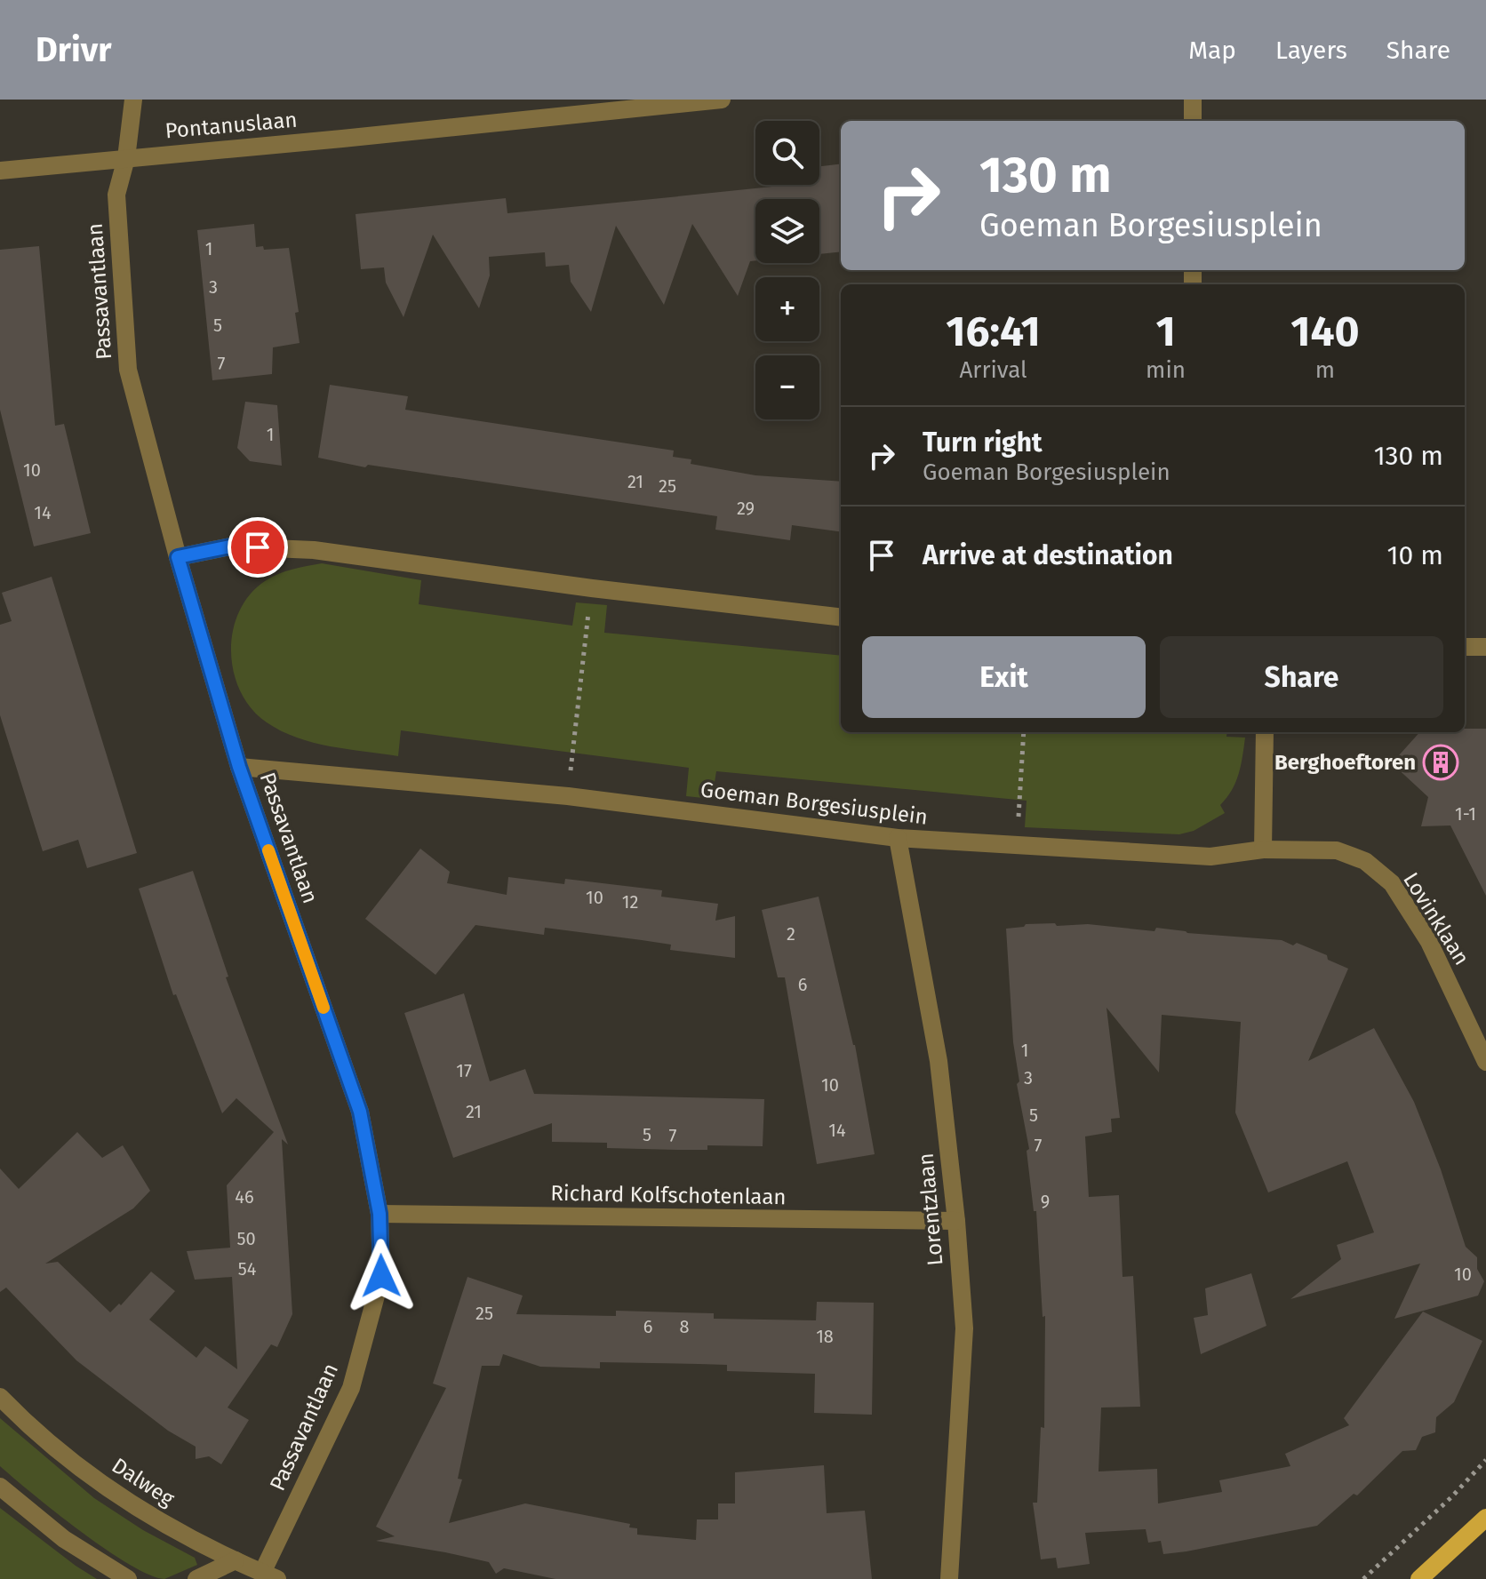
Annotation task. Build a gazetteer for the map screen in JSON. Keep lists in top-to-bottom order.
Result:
{
  "streets": {
    "street": [
      "Pontanuslaan",
      "Passavantlaan",
      "Goeman Borgesiusplein",
      "Lovinklaan",
      "Richard Kolfschotenlaan",
      "Lorentzlaan",
      "Dalweg"
    ]
  },
  "crossings": [
    ["Pontanuslaan", "Passavantlaan"],
    ["Passavantlaan", "Goeman Borgesiusplein"],
    ["Passavantlaan", "Richard Kolfschotenlaan"],
    ["Passavantlaan", "Dalweg"],
    ["Goeman Borgesiusplein", "Lovinklaan"],
    ["Goeman Borgesiusplein", "Lorentzlaan"],
    ["Richard Kolfschotenlaan", "Lorentzlaan"]
  ],
  "places": {
    "building": ["Berghoeftoren"]
  },
  "house_numbers": [
    "1",
    "3",
    "5",
    "7",
    "1",
    "10",
    "21",
    "25",
    "29",
    "14",
    "1-1",
    "10",
    "12",
    "2",
    "6",
    "1",
    "17",
    "3",
    "10",
    "21",
    "5",
    "14",
    "5",
    "7",
    "7",
    "46",
    "9",
    "50",
    "54",
    "10",
    "25",
    "6",
    "8",
    "18"
  ],
  "page": {
    "header": "Drivr",
    "nav": ["Map", "Layers", "Share"],
    "map_buttons": ["+", "−"],
    "turn": ["130 m", "Goeman Borgesiusplein"],
    "eta": [
      "16:41",
      "Arrival",
      "1",
      "min",
      "140",
      "m"
    ],
    "list": [
      {
        "name": "Turn right",
        "note": "Goeman Borgesiusplein",
        "value": "130 m"
      },
      {
        "name": "Arrive at destination",
        "value": "10 m"
      }
    ],
    "buttons": ["Exit", "Share"]
  }
}
